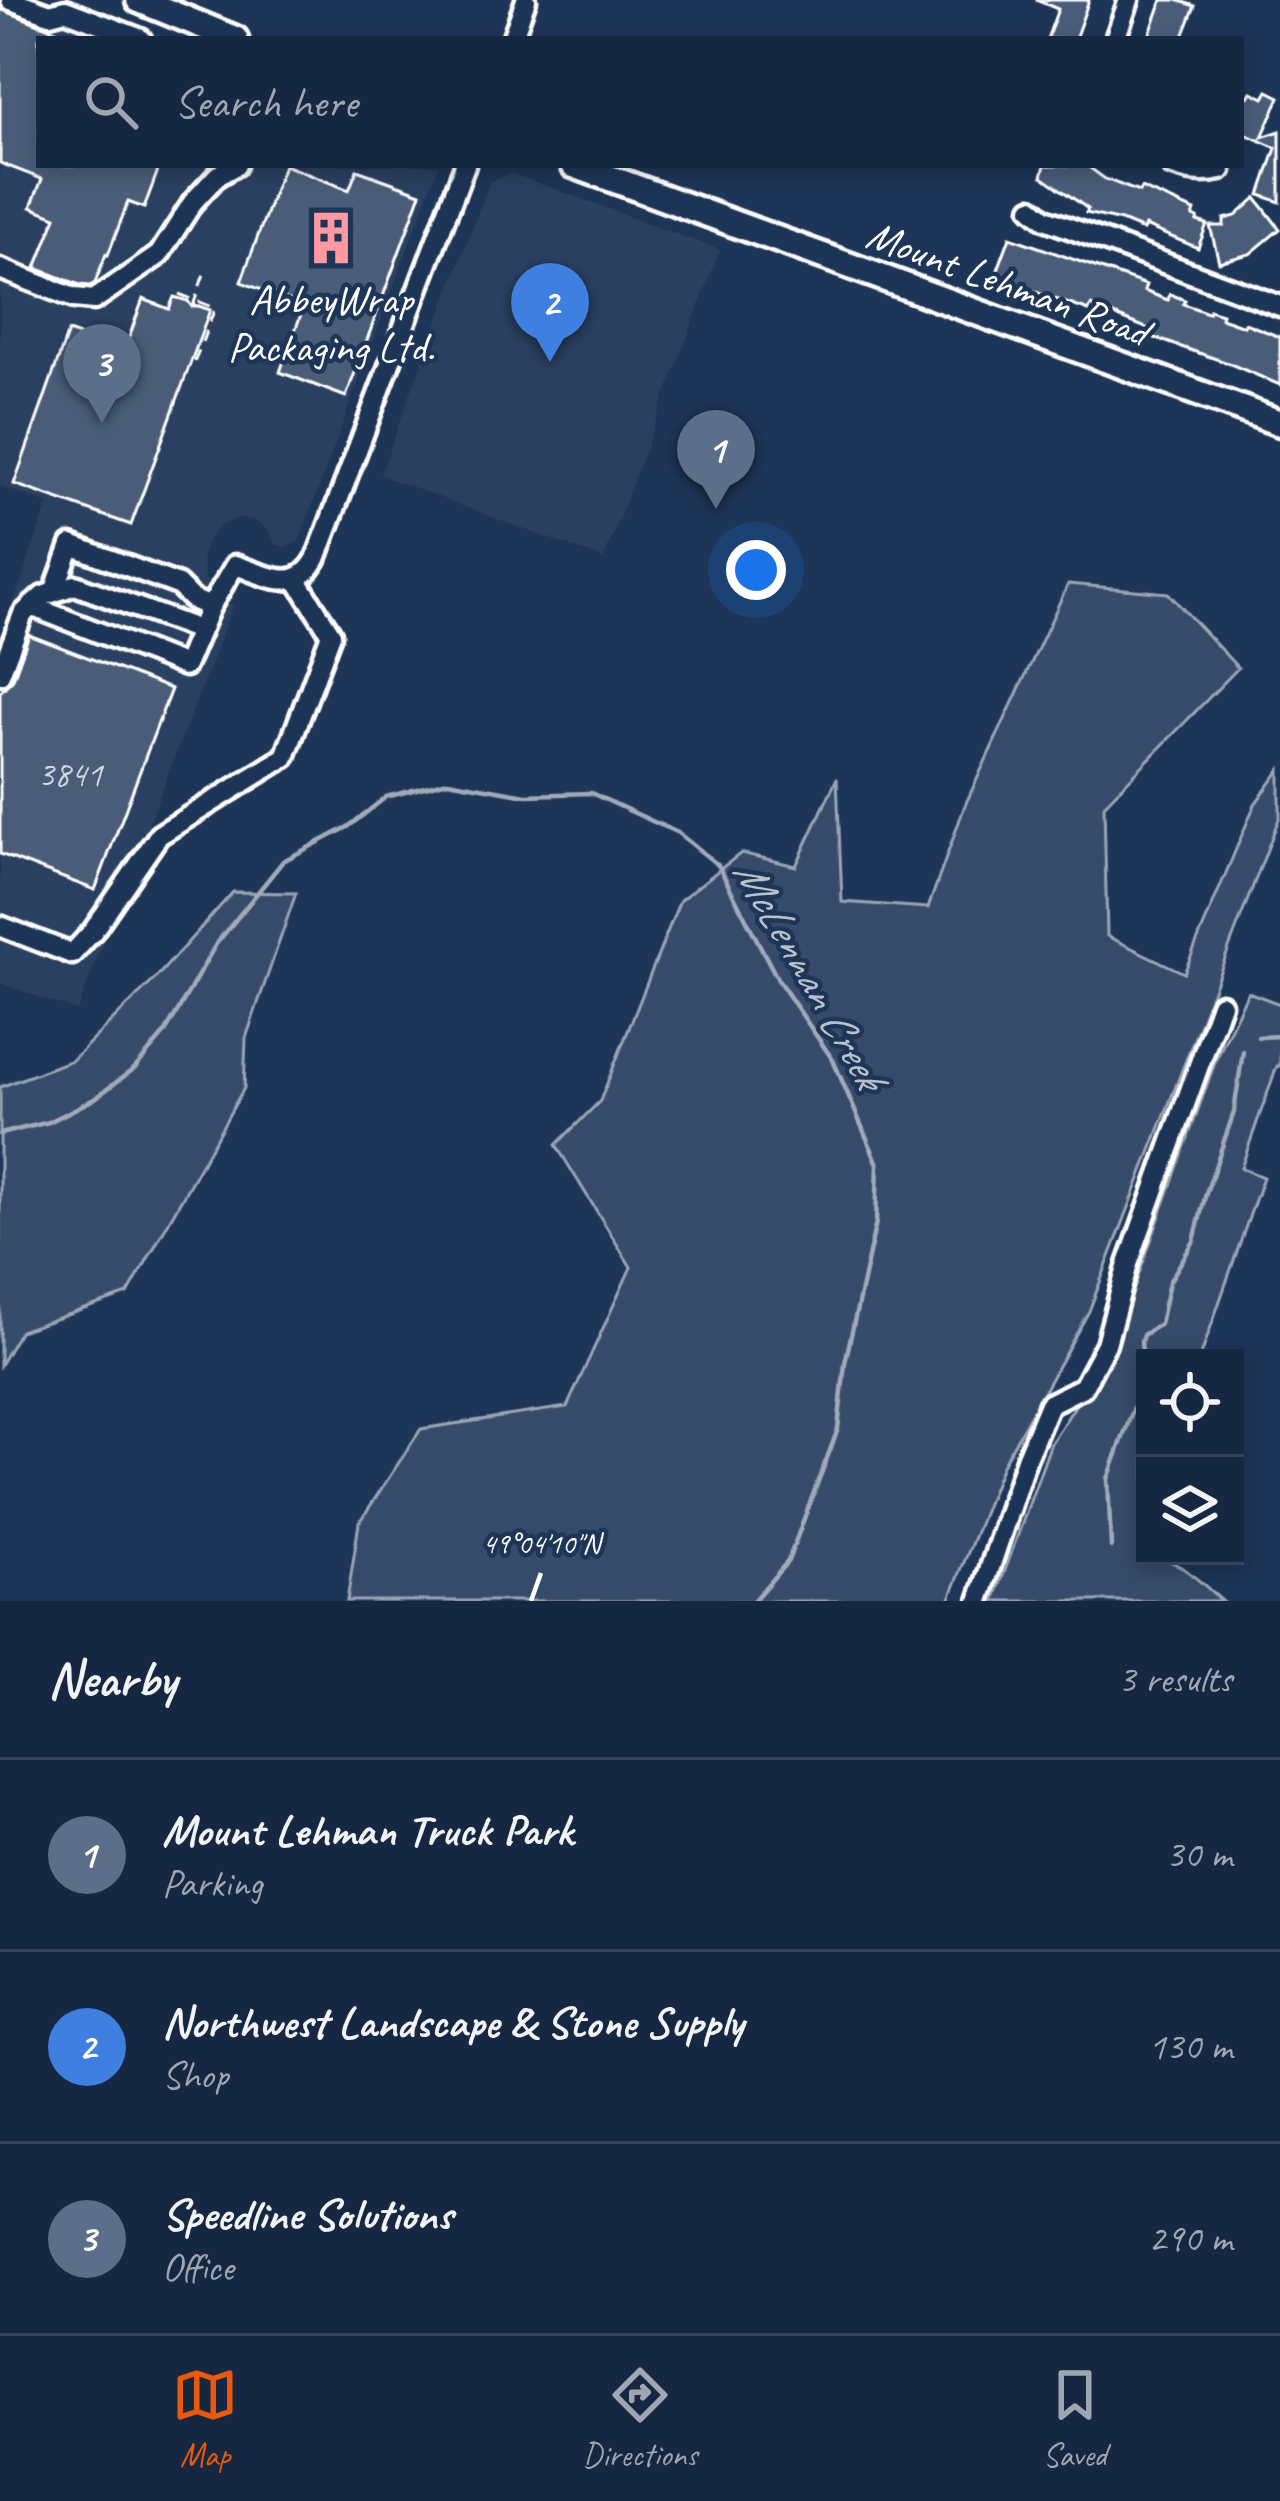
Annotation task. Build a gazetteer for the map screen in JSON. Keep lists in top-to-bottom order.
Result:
{
  "streets": {
    "main road": ["Mount Lehman Road"]
  },
  "water": ["McLennan Creek"],
  "places": {
    "building": ["AbbeyWrap Packaging Ltd."]
  },
  "house_numbers": ["3841"],
  "page": {
    "search": "Search here",
    "pins": ["2", "3", "1"],
    "heading": ["Nearby", "3 results"],
    "list": [
      {
        "mark": "1",
        "name": "Mount Lehman Truck Park",
        "note": "Parking",
        "value": "30 m"
      },
      {
        "mark": "2",
        "name": "Northwest Landscape & Stone Supply",
        "note": "Shop",
        "value": "130 m"
      },
      {
        "mark": "3",
        "name": "Speedline Solutions",
        "note": "Office",
        "value": "290 m"
      }
    ],
    "nav": ["Map", "Directions", "Saved"]
  },
  "coordinates": ["49°04'10\"N"]
}
